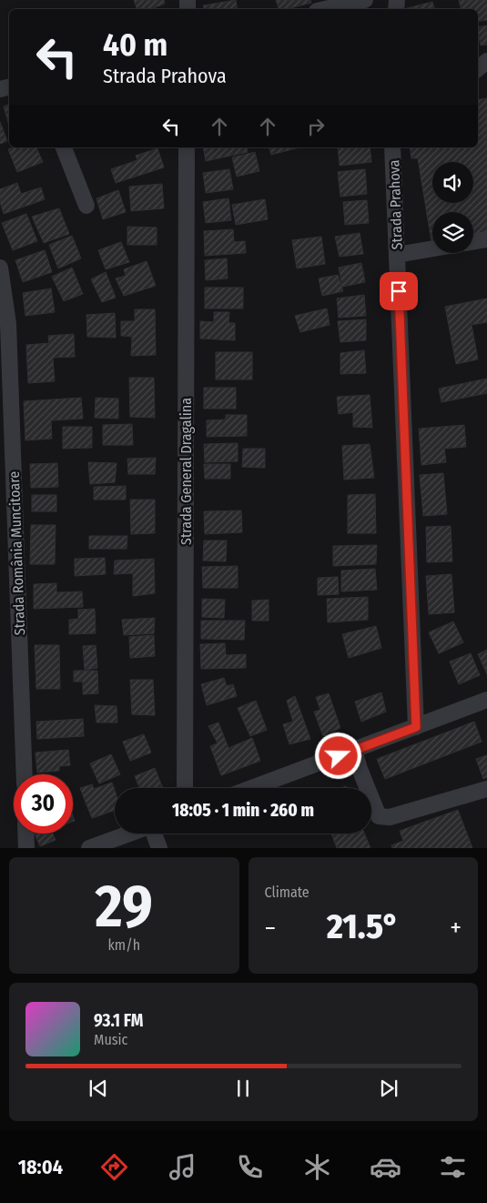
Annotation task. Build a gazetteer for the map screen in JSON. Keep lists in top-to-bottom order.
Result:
{
  "streets": {
    "street": ["Strada Prahova", "Strada General Dragalina", "Strada România Muncitoare"]
  },
  "page": {
    "turn": ["40 m", "Strada Prahova"],
    "limit": "30",
    "trip": "18:05 · 1 min · 260 m",
    "tile": [
      ["29", "km/h"],
      "Climate"
    ],
    "heat": ["−", "21.5°", "+"],
    "song": ["93.1 FM", "Music"],
    "tabs": "18:04"
  }
}
